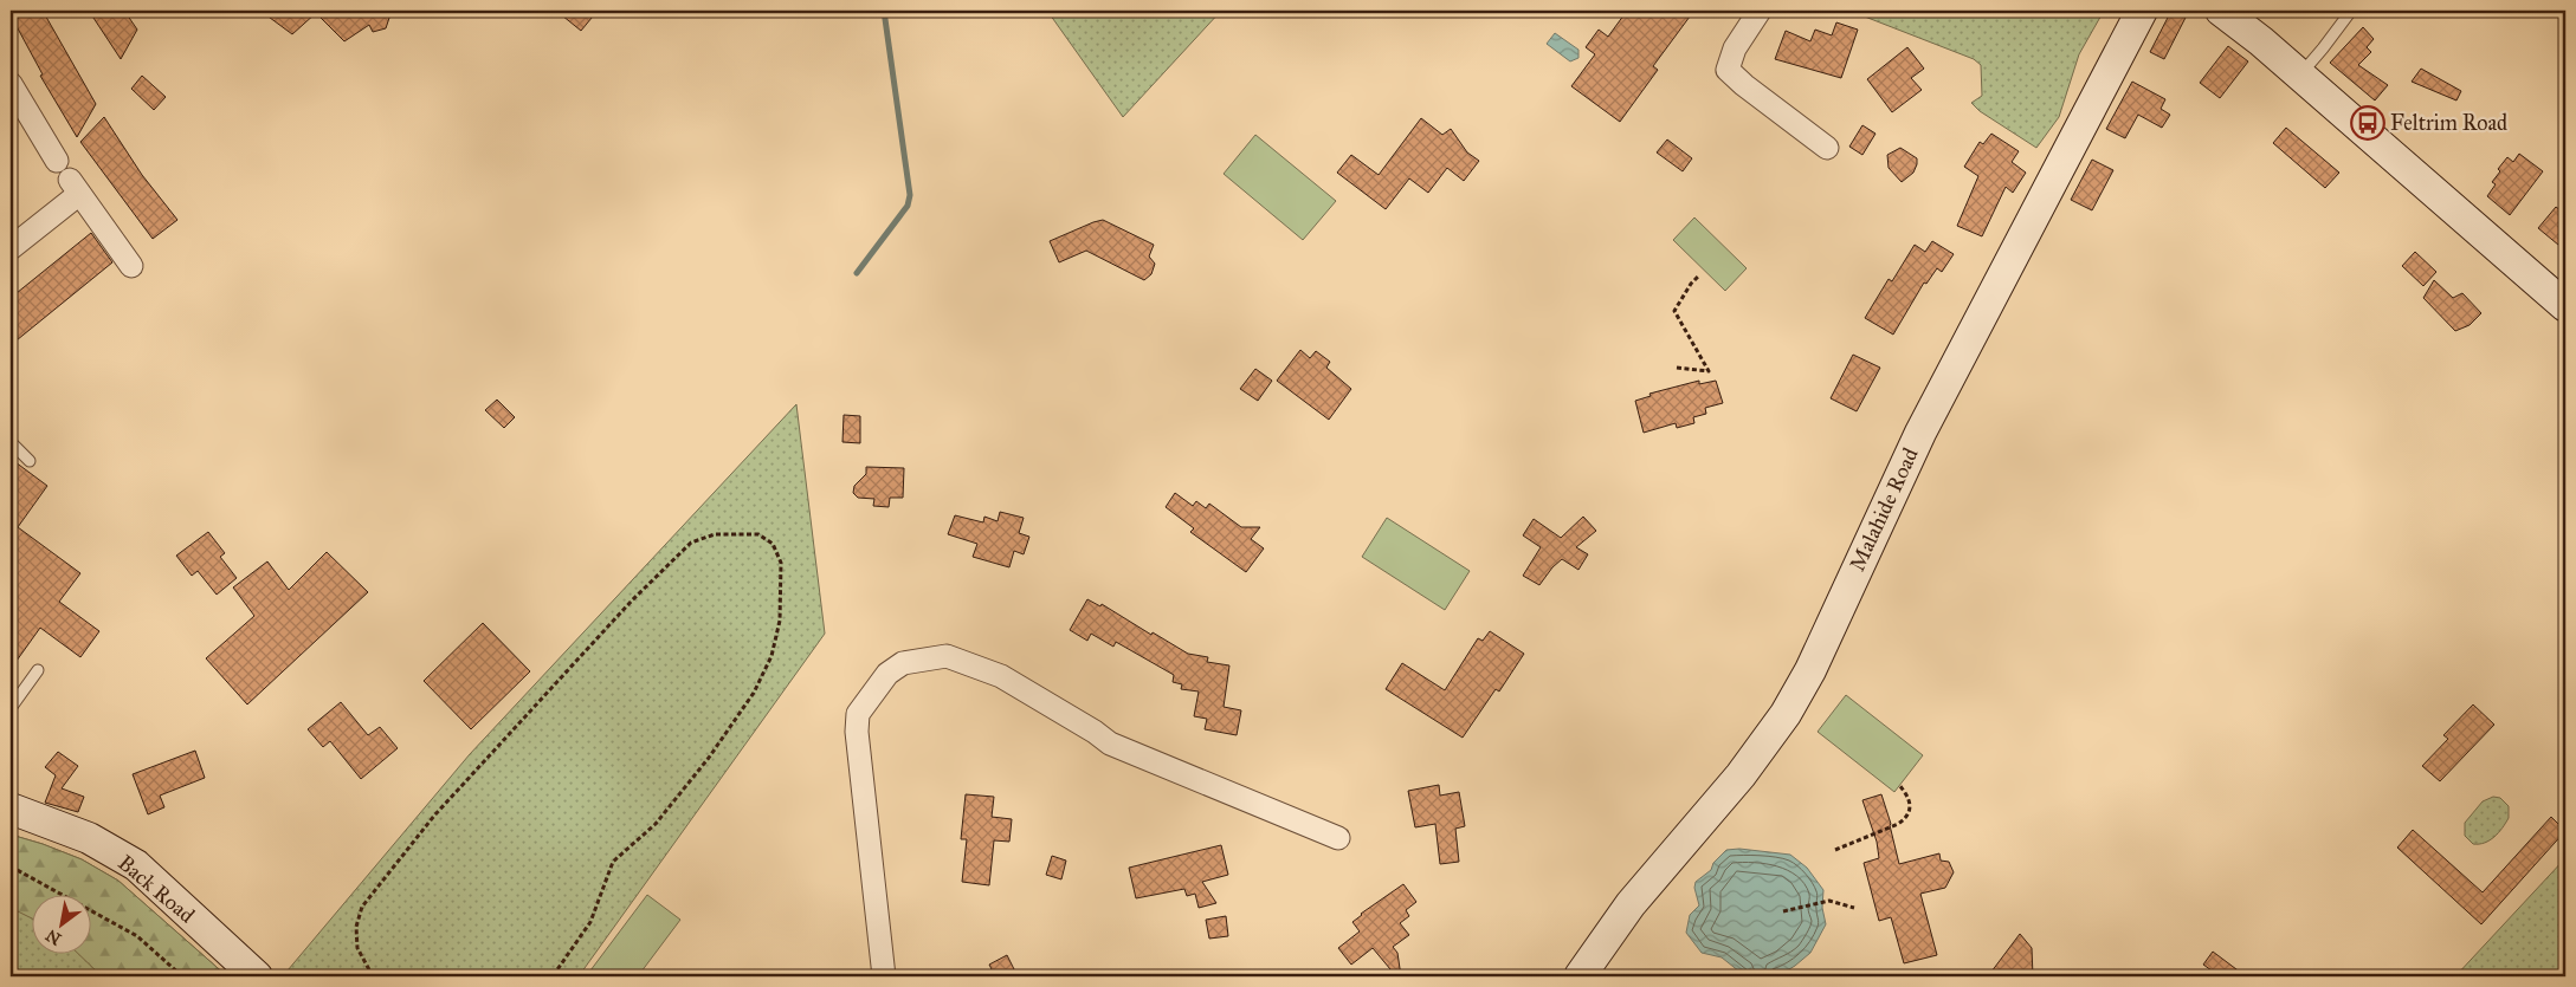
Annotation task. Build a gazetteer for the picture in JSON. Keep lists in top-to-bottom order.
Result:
{
  "streets": {
    "main road": ["Malahide Road", "Back Road"]
  },
  "places": {
    "bus stop": ["Feltrim Road"]
  },
  "north": "bottom left"
}
